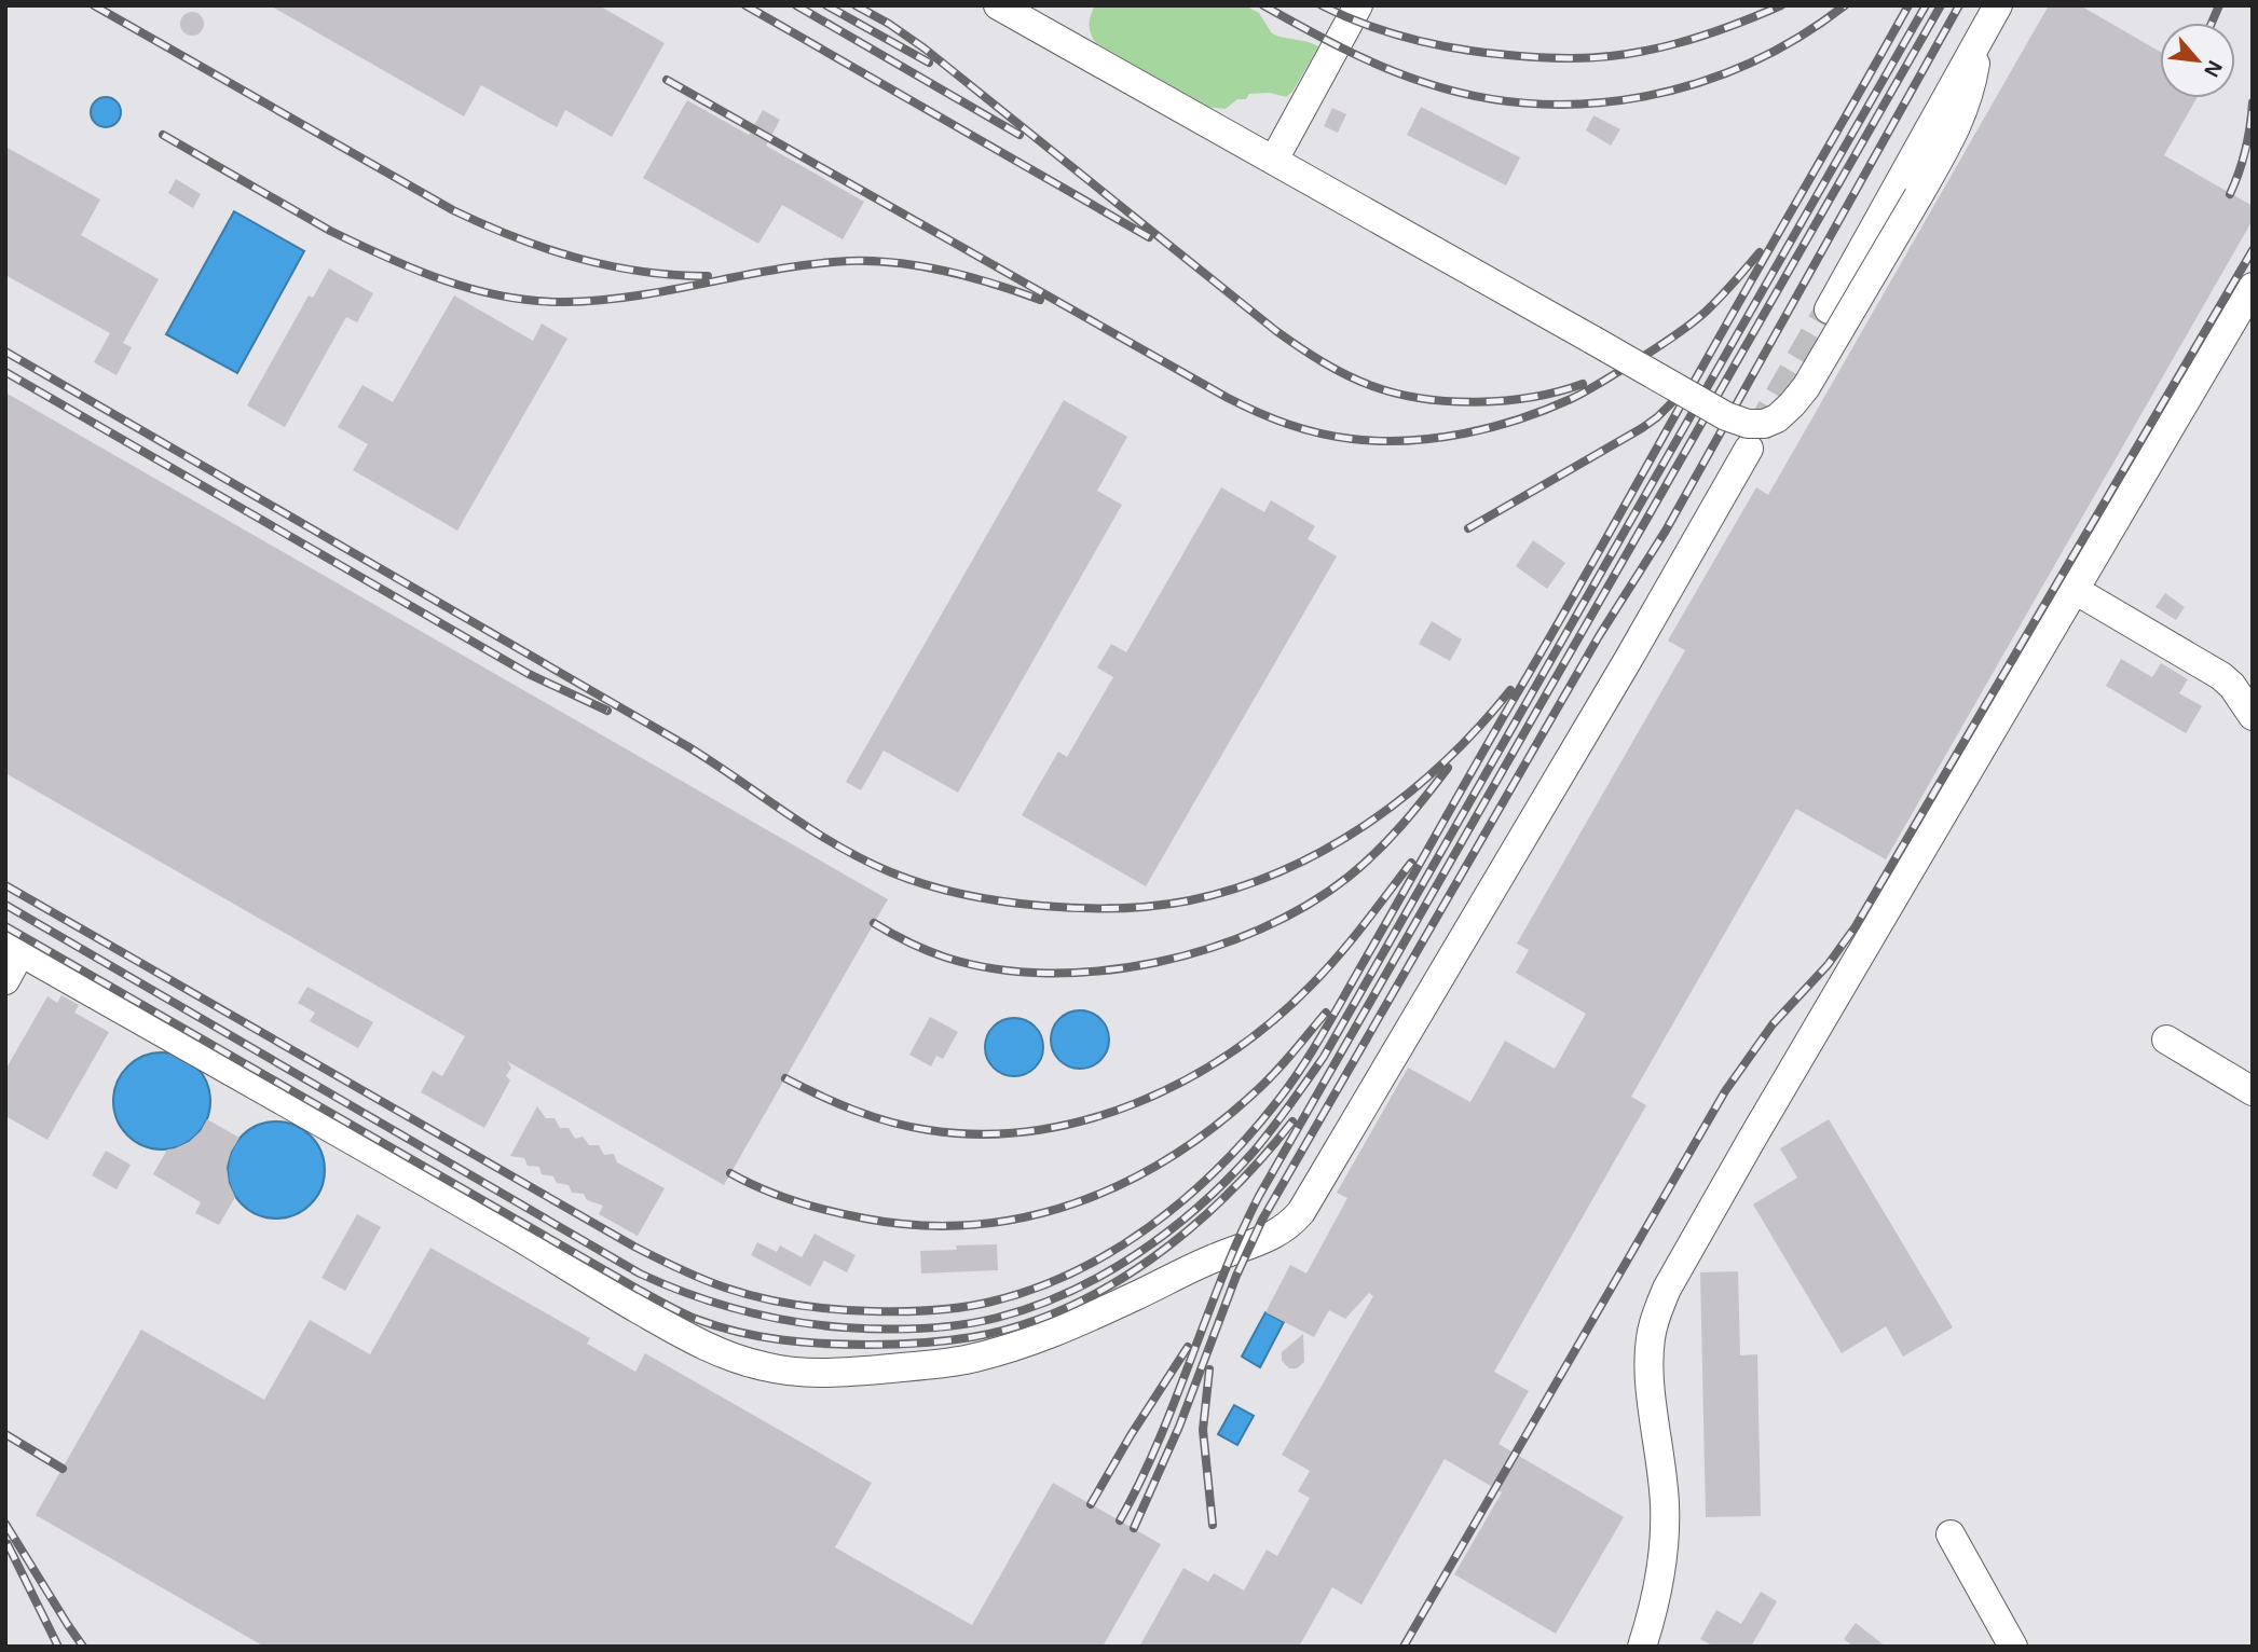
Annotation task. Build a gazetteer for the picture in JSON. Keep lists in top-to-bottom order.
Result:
{
  "north": "bottom right"
}
